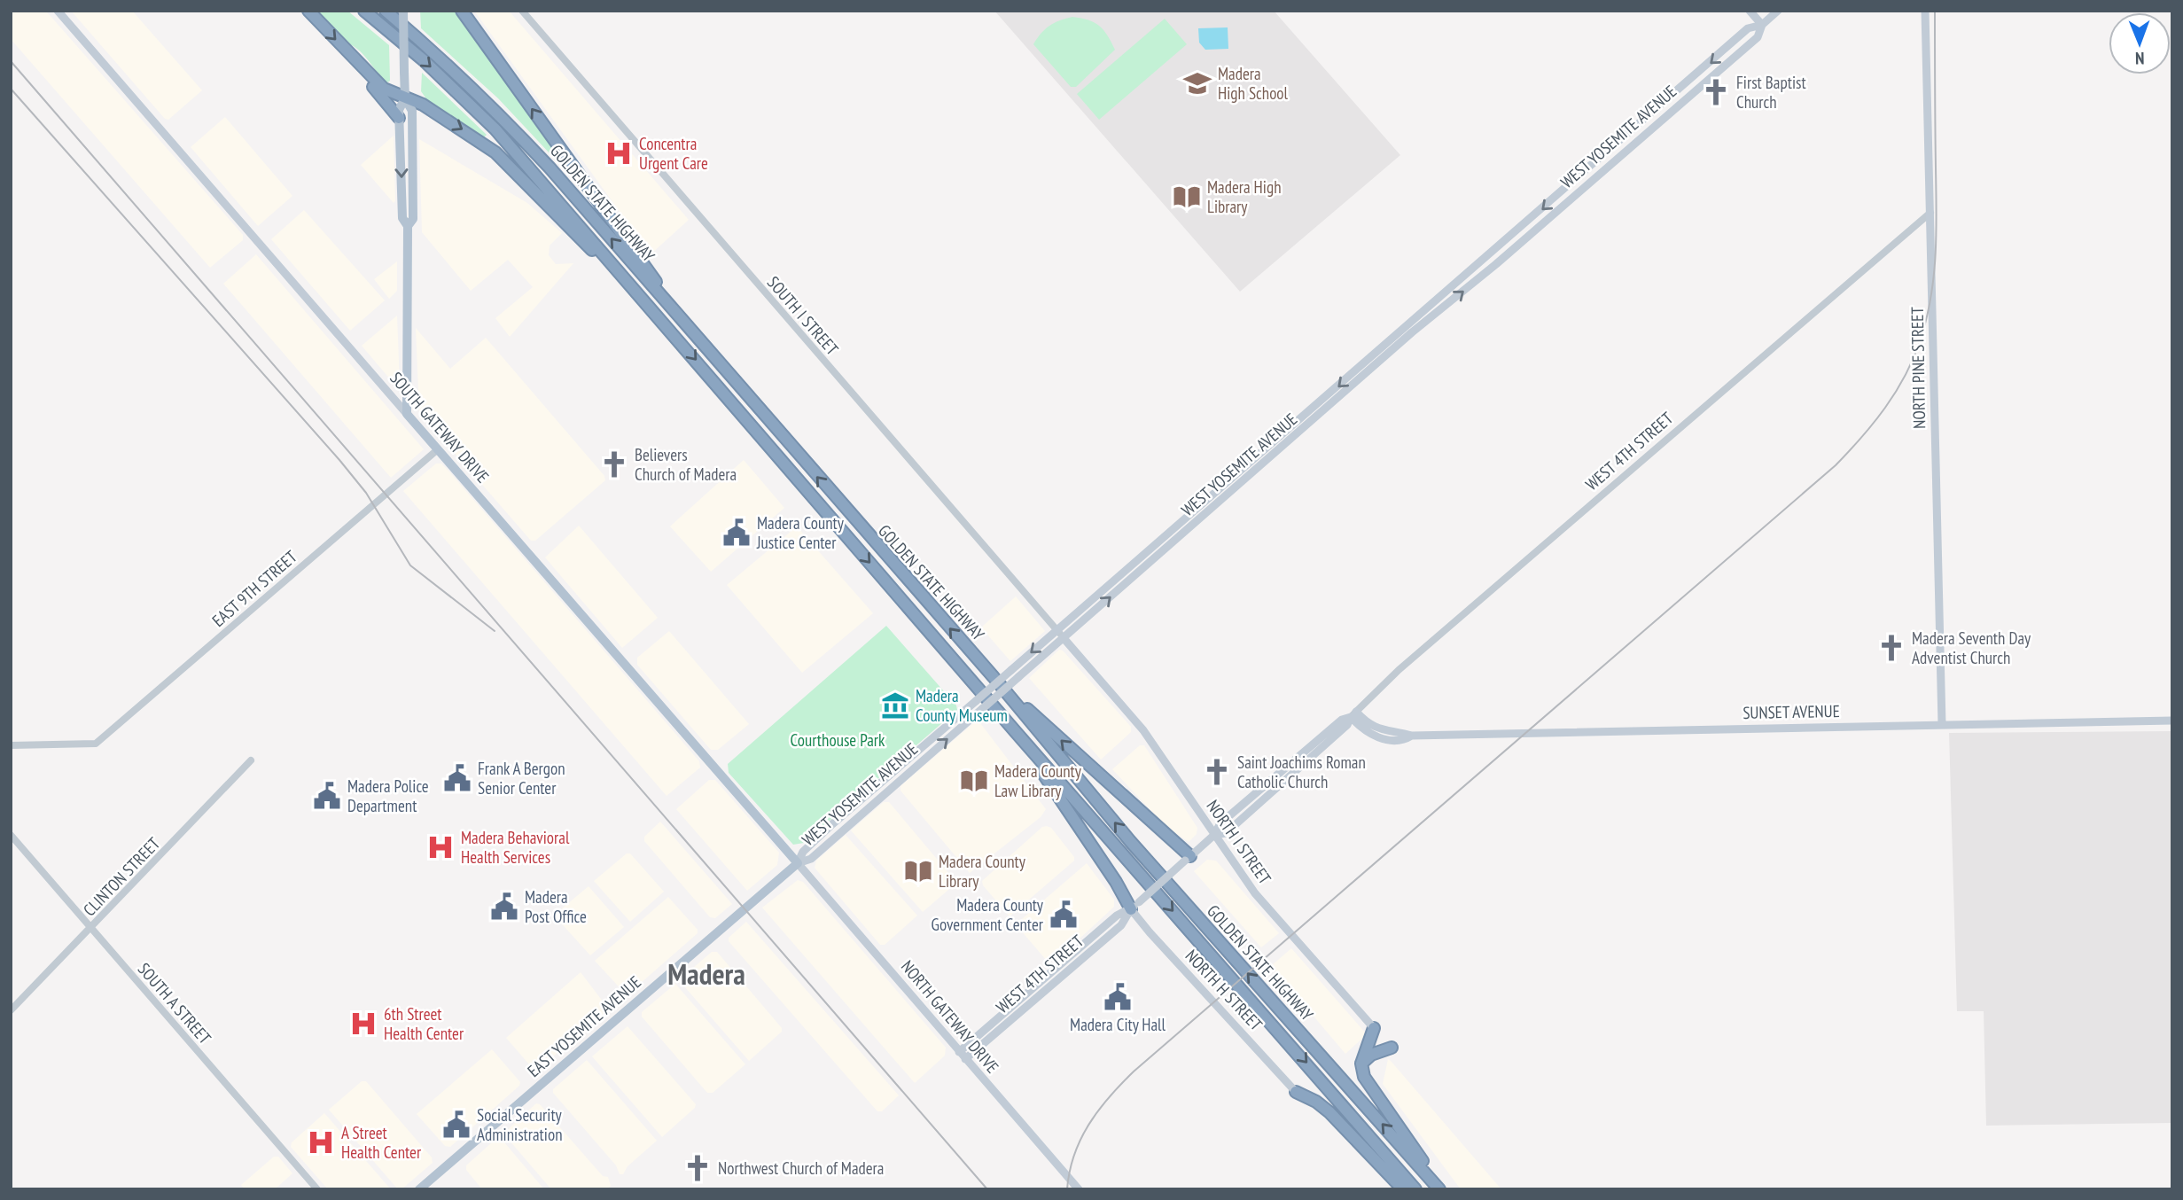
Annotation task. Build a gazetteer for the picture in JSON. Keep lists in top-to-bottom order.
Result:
{
  "streets": {
    "highway": ["GOLDEN STATE HIGHWAY"],
    "main road": [
      "WEST YOSEMITE AVENUE",
      "NORTH PINE STREET",
      "SOUTH GATEWAY DRIVE",
      "WEST 4TH STREET",
      "SUNSET AVENUE",
      "NORTH I STREET",
      "NORTH H STREET",
      "NORTH GATEWAY DRIVE",
      "EAST YOSEMITE AVENUE"
    ],
    "street": [
      "SOUTH I STREET",
      "EAST 9TH STREET",
      "CLINTON STREET",
      "SOUTH A STREET"
    ]
  },
  "crossings": [
    ["WEST YOSEMITE AVENUE", "SOUTH I STREET"],
    ["WEST YOSEMITE AVENUE", "SOUTH GATEWAY DRIVE"],
    ["WEST YOSEMITE AVENUE", "NORTH I STREET"],
    ["WEST YOSEMITE AVENUE", "NORTH GATEWAY DRIVE"],
    ["WEST YOSEMITE AVENUE", "EAST YOSEMITE AVENUE"],
    ["SOUTH I STREET", "NORTH I STREET"],
    ["NORTH PINE STREET", "WEST 4TH STREET"],
    ["NORTH PINE STREET", "SUNSET AVENUE"],
    ["SOUTH GATEWAY DRIVE", "EAST 9TH STREET"],
    ["SOUTH GATEWAY DRIVE", "NORTH GATEWAY DRIVE"],
    ["SOUTH GATEWAY DRIVE", "EAST YOSEMITE AVENUE"],
    ["WEST 4TH STREET", "SUNSET AVENUE"],
    ["WEST 4TH STREET", "NORTH I STREET"],
    ["WEST 4TH STREET", "NORTH H STREET"],
    ["WEST 4TH STREET", "NORTH GATEWAY DRIVE"],
    ["CLINTON STREET", "SOUTH A STREET"],
    ["NORTH GATEWAY DRIVE", "EAST YOSEMITE AVENUE"]
  ],
  "districts": ["Madera"],
  "parks": ["Courthouse Park"],
  "places": {
    "school or university": ["Madera High School"],
    "church": [
      "First Baptist Church",
      "Believers Church of Madera",
      "Madera Seventh Day Adventist Church",
      "Saint Joachims Roman Catholic Church",
      "Northwest Church of Madera"
    ],
    "hospital": [
      "Concentra Urgent Care",
      "Madera Behavioral Health Services",
      "6th Street Health Center",
      "A Street Health Center"
    ],
    "library": ["Madera High Library", "Madera County Law Library", "Madera County Library"],
    "public building": [
      "Madera County Justice Center",
      "Frank A Bergon Senior Center",
      "Madera Police Department",
      "Madera Post Office",
      "Madera County Government Center",
      "Madera City Hall",
      "Social Security Administration"
    ],
    "museum": ["Madera County Museum"]
  },
  "north": "bottom"
}
